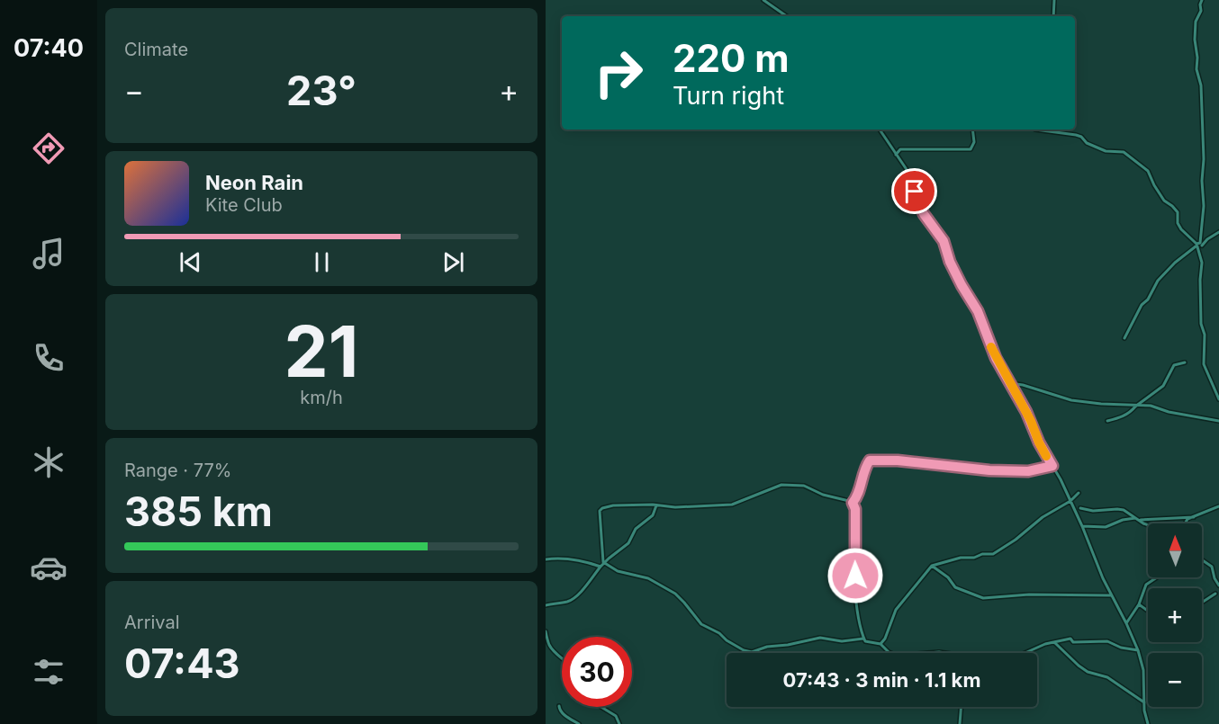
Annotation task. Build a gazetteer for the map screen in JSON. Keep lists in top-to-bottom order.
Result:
{
  "north": "top",
  "page": {
    "tabs": "07:40",
    "tile": [
      "Climate",
      ["21", "km/h"],
      ["Range · 77%", "385 km"],
      ["Arrival", "07:43"]
    ],
    "turn": ["220 m", "Turn right"],
    "heat": ["−", "23°", "+"],
    "song": ["Neon Rain", "Kite Club"],
    "map_buttons": ["+", "−"],
    "limit": "30",
    "trip": "07:43 · 3 min · 1.1 km"
  }
}
